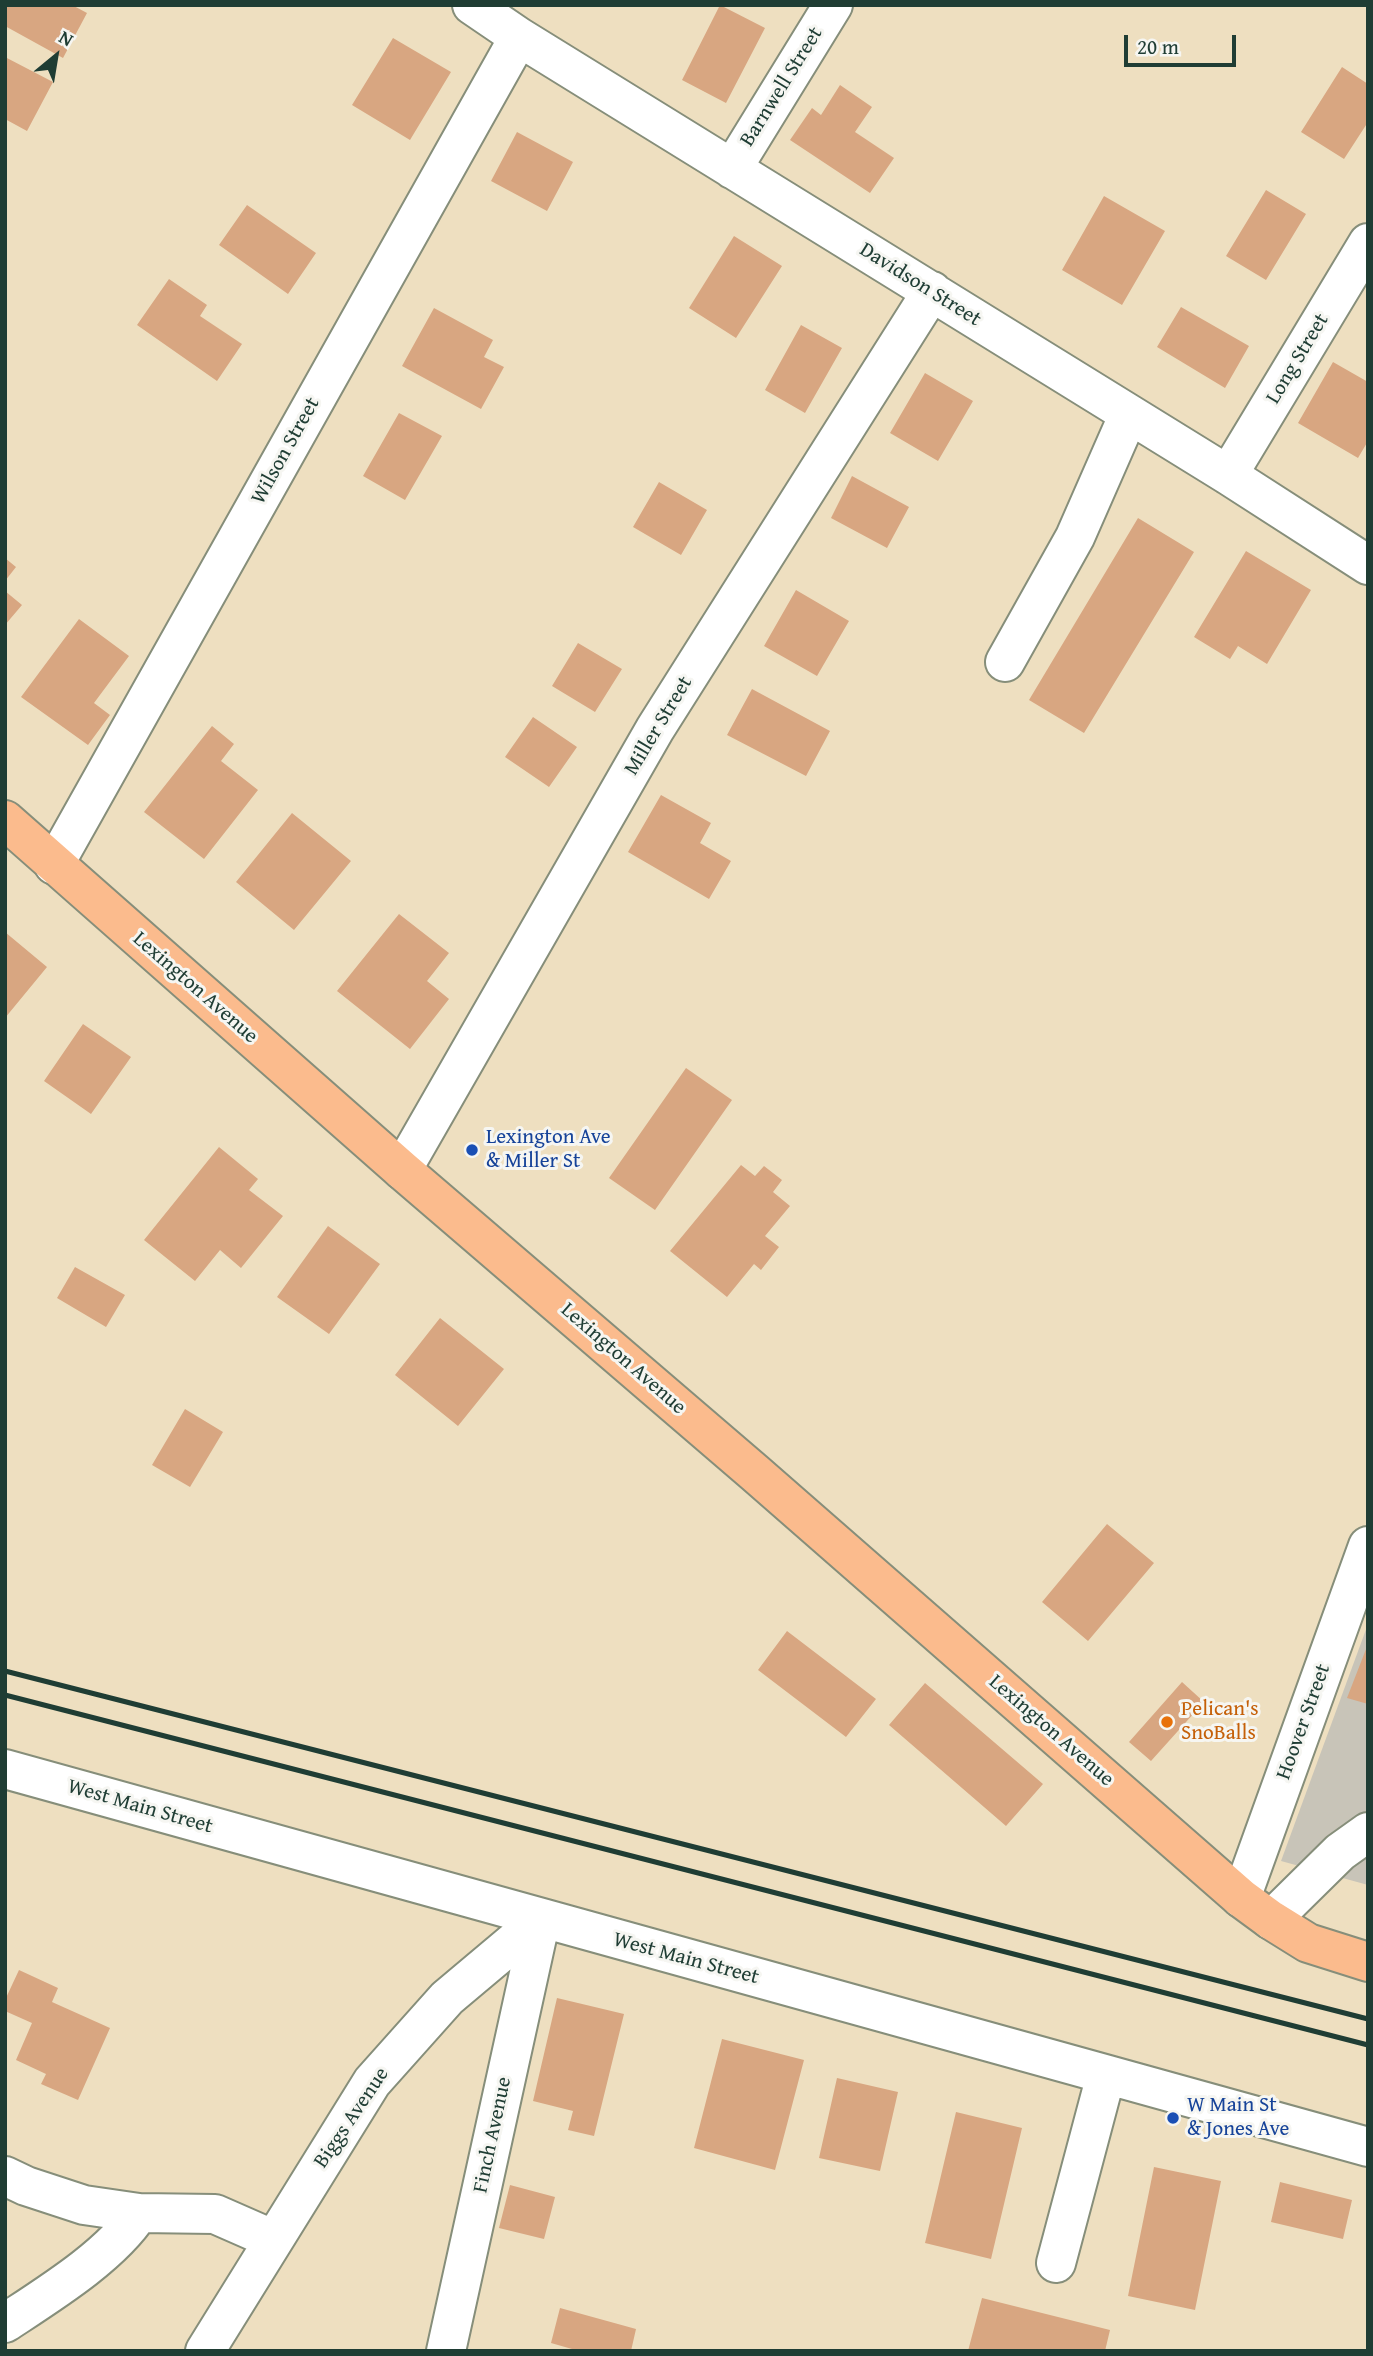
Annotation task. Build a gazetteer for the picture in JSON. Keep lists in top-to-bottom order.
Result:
{
  "streets": {
    "main road": ["Lexington Avenue"],
    "street": [
      "Barnwell Street",
      "Davidson Street",
      "Long Street",
      "Wilson Street",
      "Miller Street",
      "Hoover Street",
      "West Main Street",
      "Biggs Avenue",
      "Finch Avenue"
    ]
  },
  "crossings": [
    ["Barnwell Street", "Davidson Street"],
    ["Davidson Street", "Long Street"],
    ["Davidson Street", "Wilson Street"],
    ["Davidson Street", "Miller Street"],
    ["Wilson Street", "Lexington Avenue"],
    ["Miller Street", "Lexington Avenue"],
    ["Lexington Avenue", "Hoover Street"],
    ["West Main Street", "Biggs Avenue"],
    ["West Main Street", "Finch Avenue"],
    ["Biggs Avenue", "Finch Avenue"]
  ],
  "places": ["Lexington Ave & Miller St", "Pelican's SnoBalls", "W Main St & Jones Ave"],
  "scale_bar": "20 m",
  "north": "top right"
}
